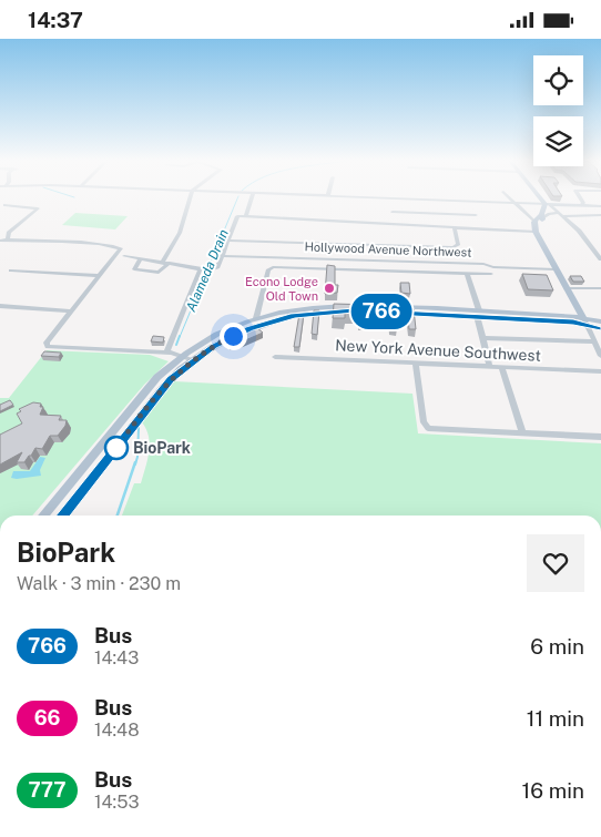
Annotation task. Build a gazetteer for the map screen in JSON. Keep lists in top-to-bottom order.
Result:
{
  "streets": {
    "street": ["Hollywood Avenue Northwest", "New York Avenue Southwest"]
  },
  "water": ["Alameda Drain"],
  "places": ["Econo Lodge Old Town", "BioPark"],
  "lines": ["bus line 766"],
  "page": {
    "status": "14:37",
    "on_map": "766",
    "heading": ["BioPark", "Walk · 3 min · 230 m"],
    "list": [
      {
        "mark": "766",
        "name": "Bus",
        "note": "14:43",
        "value": "6 min"
      },
      {
        "mark": "66",
        "name": "Bus",
        "note": "14:48",
        "value": "11 min"
      },
      {
        "mark": "777",
        "name": "Bus",
        "note": "14:53",
        "value": "16 min"
      }
    ]
  }
}
